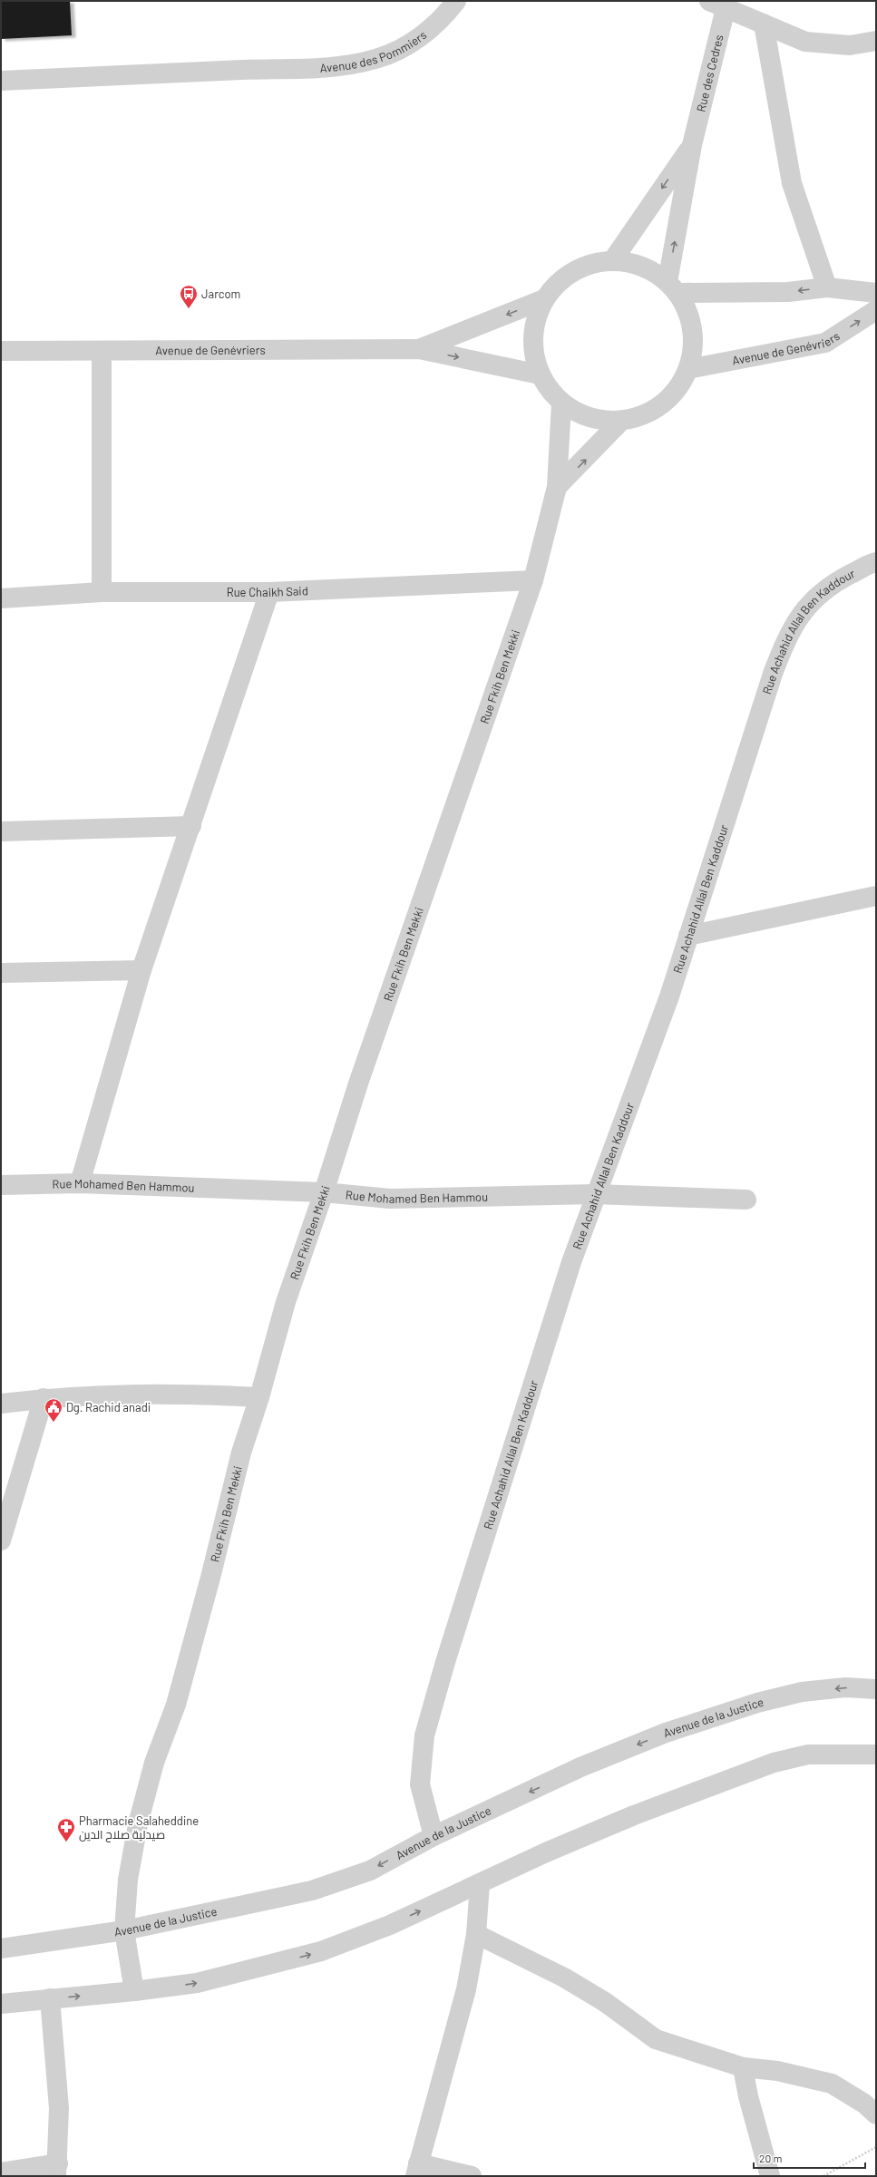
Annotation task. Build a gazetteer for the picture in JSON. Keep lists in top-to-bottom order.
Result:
{
  "streets": {
    "street": [
      "Avenue des Pommiers",
      "Rue des Cedres",
      "Avenue de Genévriers",
      "Rue Chaikh Said",
      "Rue Achahid Allal Ben Kaddour",
      "Rue Fkih Ben Mekki",
      "Rue Mohamed Ben Hammou",
      "Avenue de la Justice"
    ]
  },
  "crossings": [
    ["Rue Chaikh Said", "Rue Fkih Ben Mekki"],
    ["Rue Achahid Allal Ben Kaddour", "Rue Mohamed Ben Hammou"],
    ["Rue Achahid Allal Ben Kaddour", "Avenue de la Justice"],
    ["Rue Fkih Ben Mekki", "Rue Mohamed Ben Hammou"],
    ["Rue Fkih Ben Mekki", "Avenue de la Justice"]
  ],
  "places": {
    "bus stop": ["Jarcom"],
    "public building": ["Dg. Rachid anadi"],
    "pharmacy": ["Pharmacie Salaheddine صيدلية صلاح الدين"]
  },
  "scale_bar": "20 m"
}
